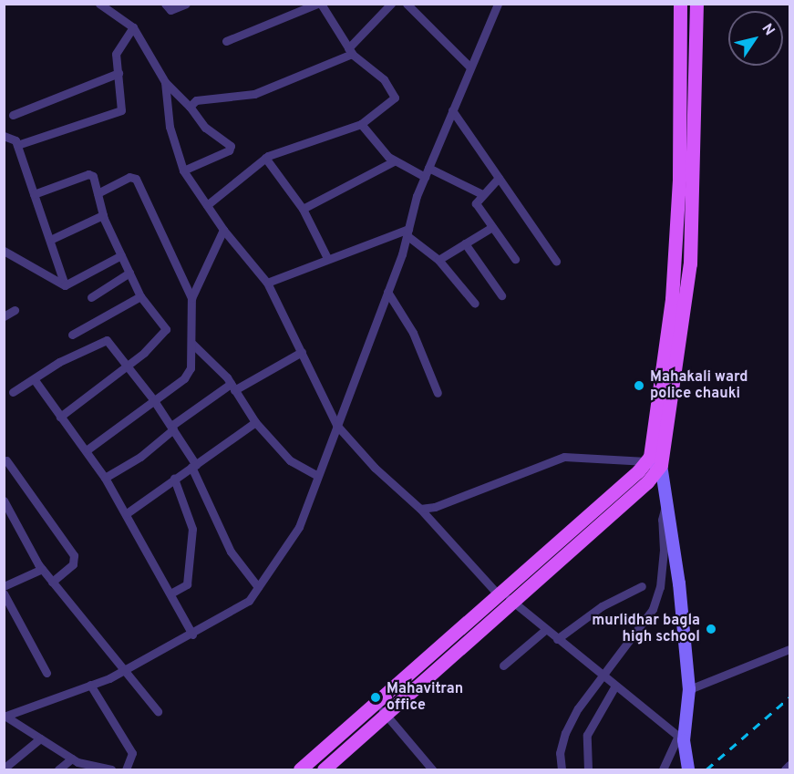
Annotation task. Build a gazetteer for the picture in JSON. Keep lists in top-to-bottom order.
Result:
{
  "places": ["Mahakali ward police chauki", "murlidhar bagla high school", "Mahavitran office"],
  "north": "top right"
}
